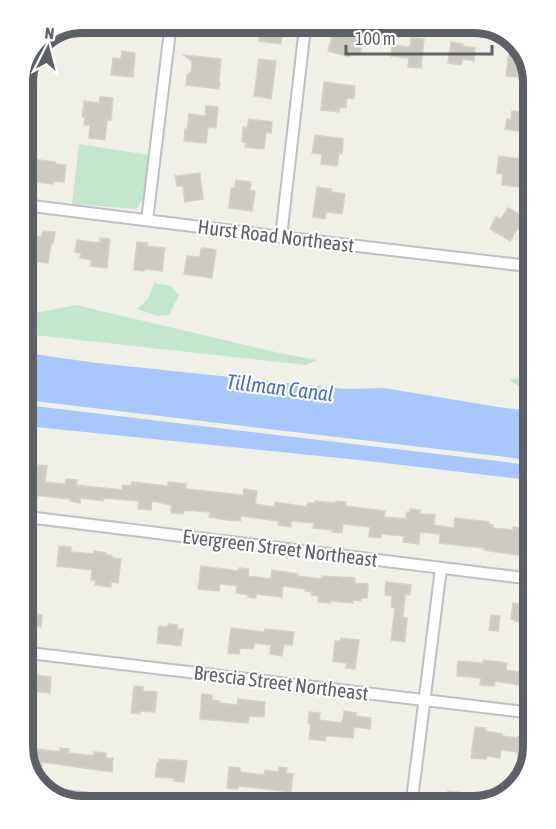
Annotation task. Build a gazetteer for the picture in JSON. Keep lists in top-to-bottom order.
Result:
{
  "streets": {
    "street": ["Hurst Road Northeast", "Evergreen Street Northeast", "Brescia Street Northeast"]
  },
  "water": ["Tillman Canal"],
  "scale_bar": "100 m",
  "north": "top"
}
